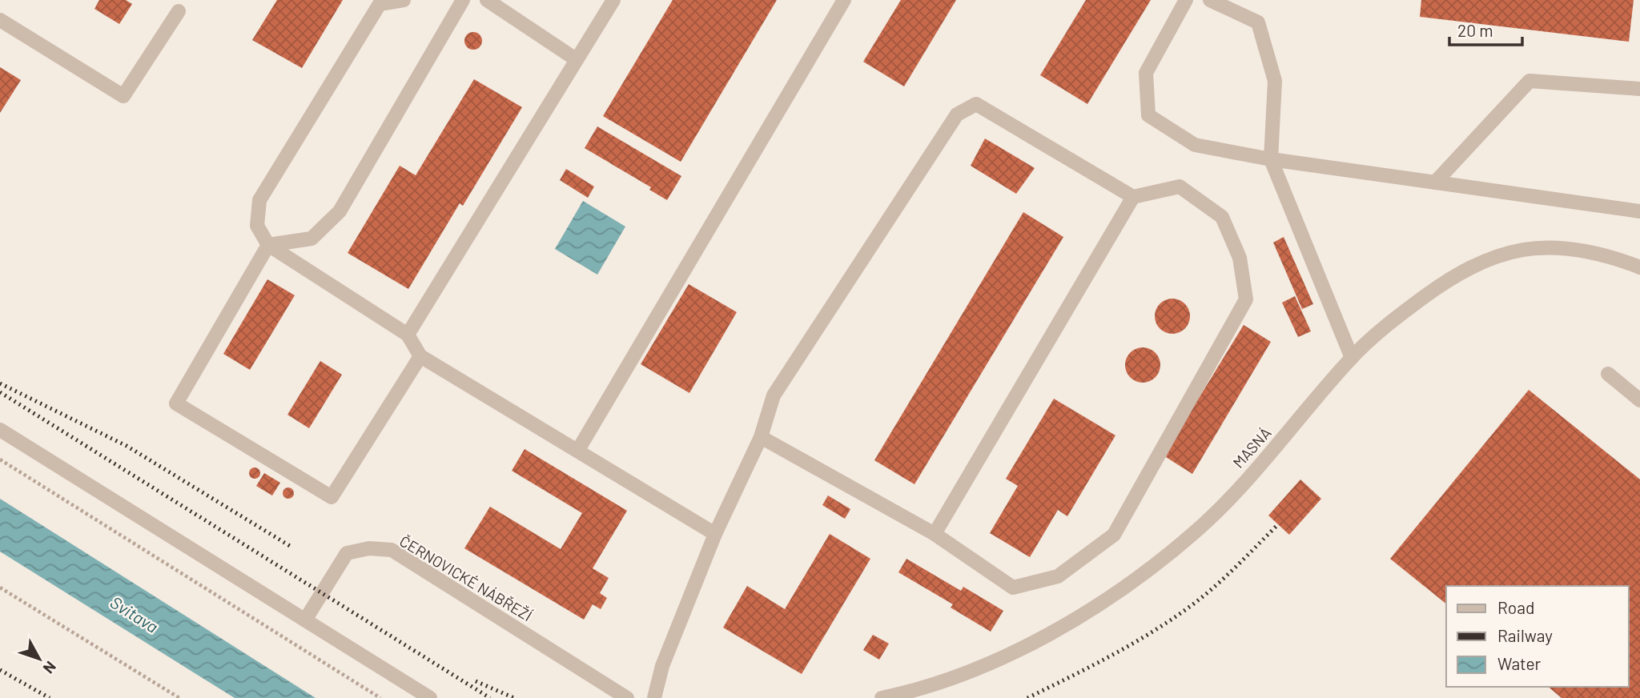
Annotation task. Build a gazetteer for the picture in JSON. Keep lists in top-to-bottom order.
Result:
{
  "streets": {
    "street": ["MASNÁ", "ČERNOVICKÉ NÁBŘEŽÍ"]
  },
  "water": ["Svitava"],
  "legend": ["Road", "Railway", "Water"],
  "scale_bar": "20 m",
  "north": "bottom right"
}
